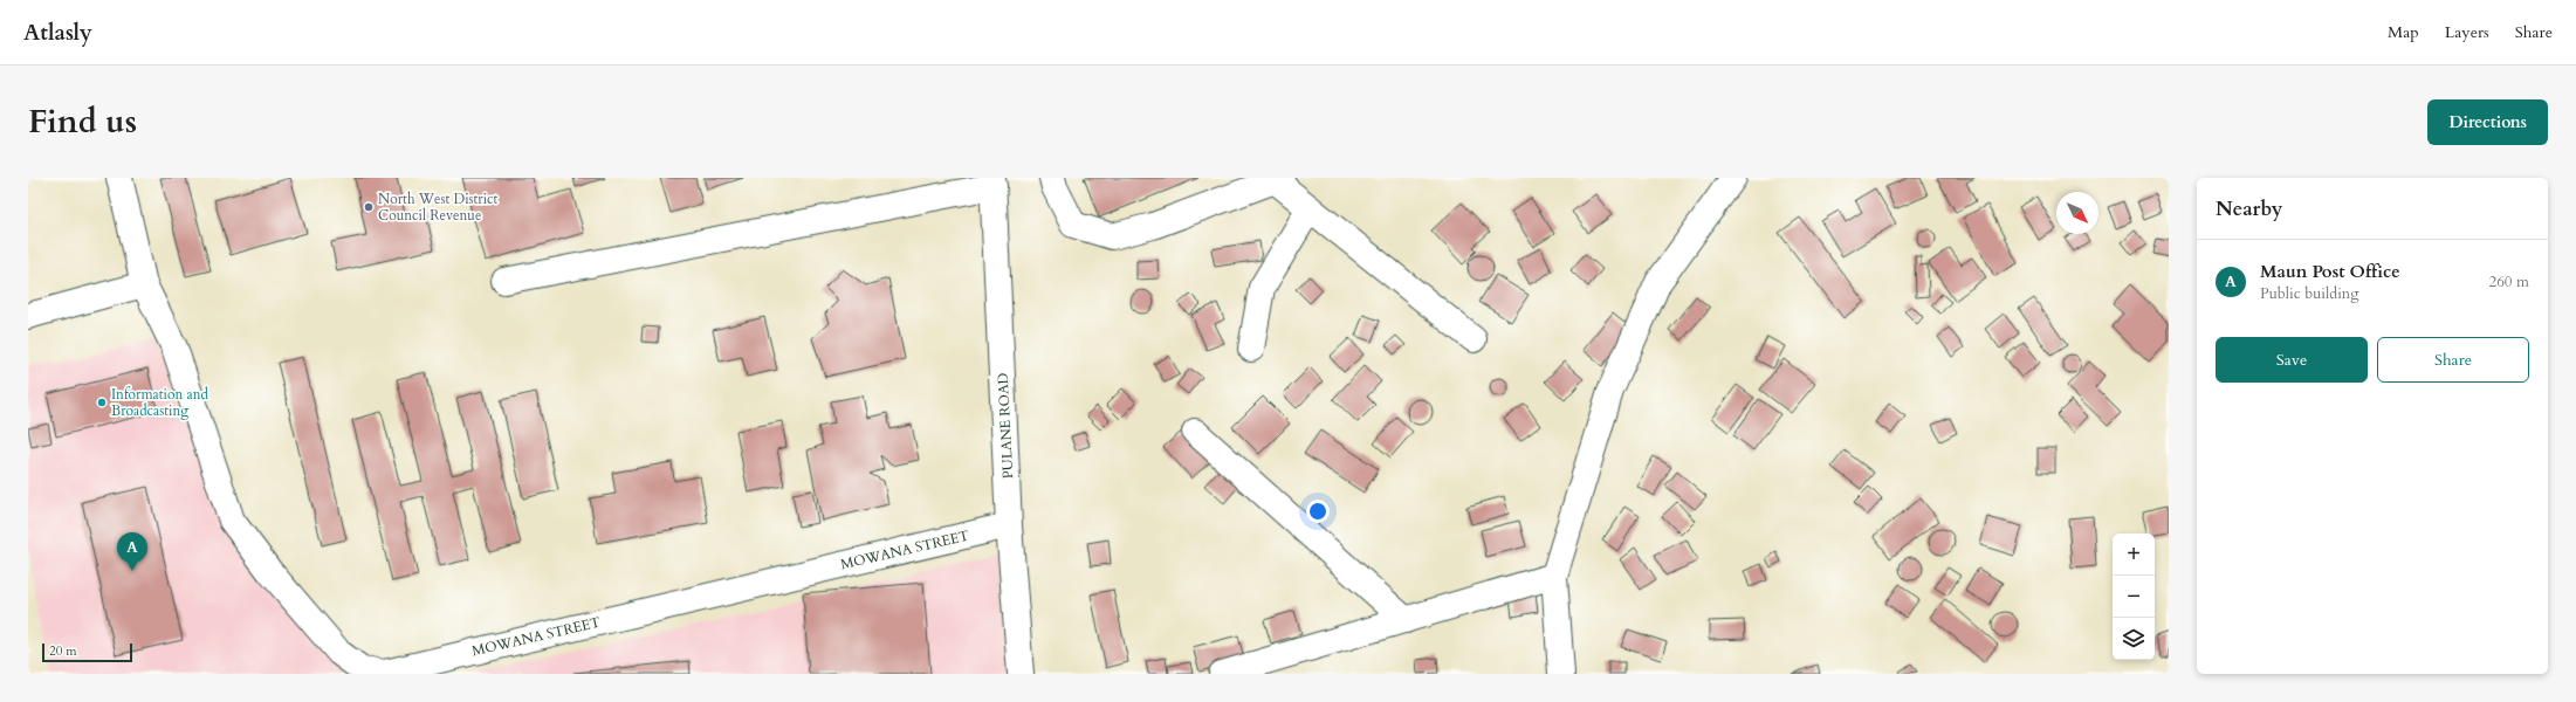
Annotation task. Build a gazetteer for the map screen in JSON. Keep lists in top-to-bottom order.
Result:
{
  "streets": {
    "street": ["PULANE ROAD", "MOWANA STREET"]
  },
  "crossings": [
    ["PULANE ROAD", "MOWANA STREET"]
  ],
  "places": ["North West District Council Revenue", "Information and Broadcasting"],
  "scale_bar": "20 m",
  "north": "bottom right",
  "page": {
    "header": "Atlasly",
    "nav": ["Map", "Layers", "Share"],
    "title": "Find us",
    "buttons": [
      "Directions",
      ["Save", "Share"]
    ],
    "heading": "Nearby",
    "list": [
      {
        "mark": "A",
        "name": "Maun Post Office",
        "note": "Public building",
        "value": "260 m"
      }
    ],
    "pins": "A",
    "map_buttons": ["+", "−"],
    "scale": "20 m"
  }
}
